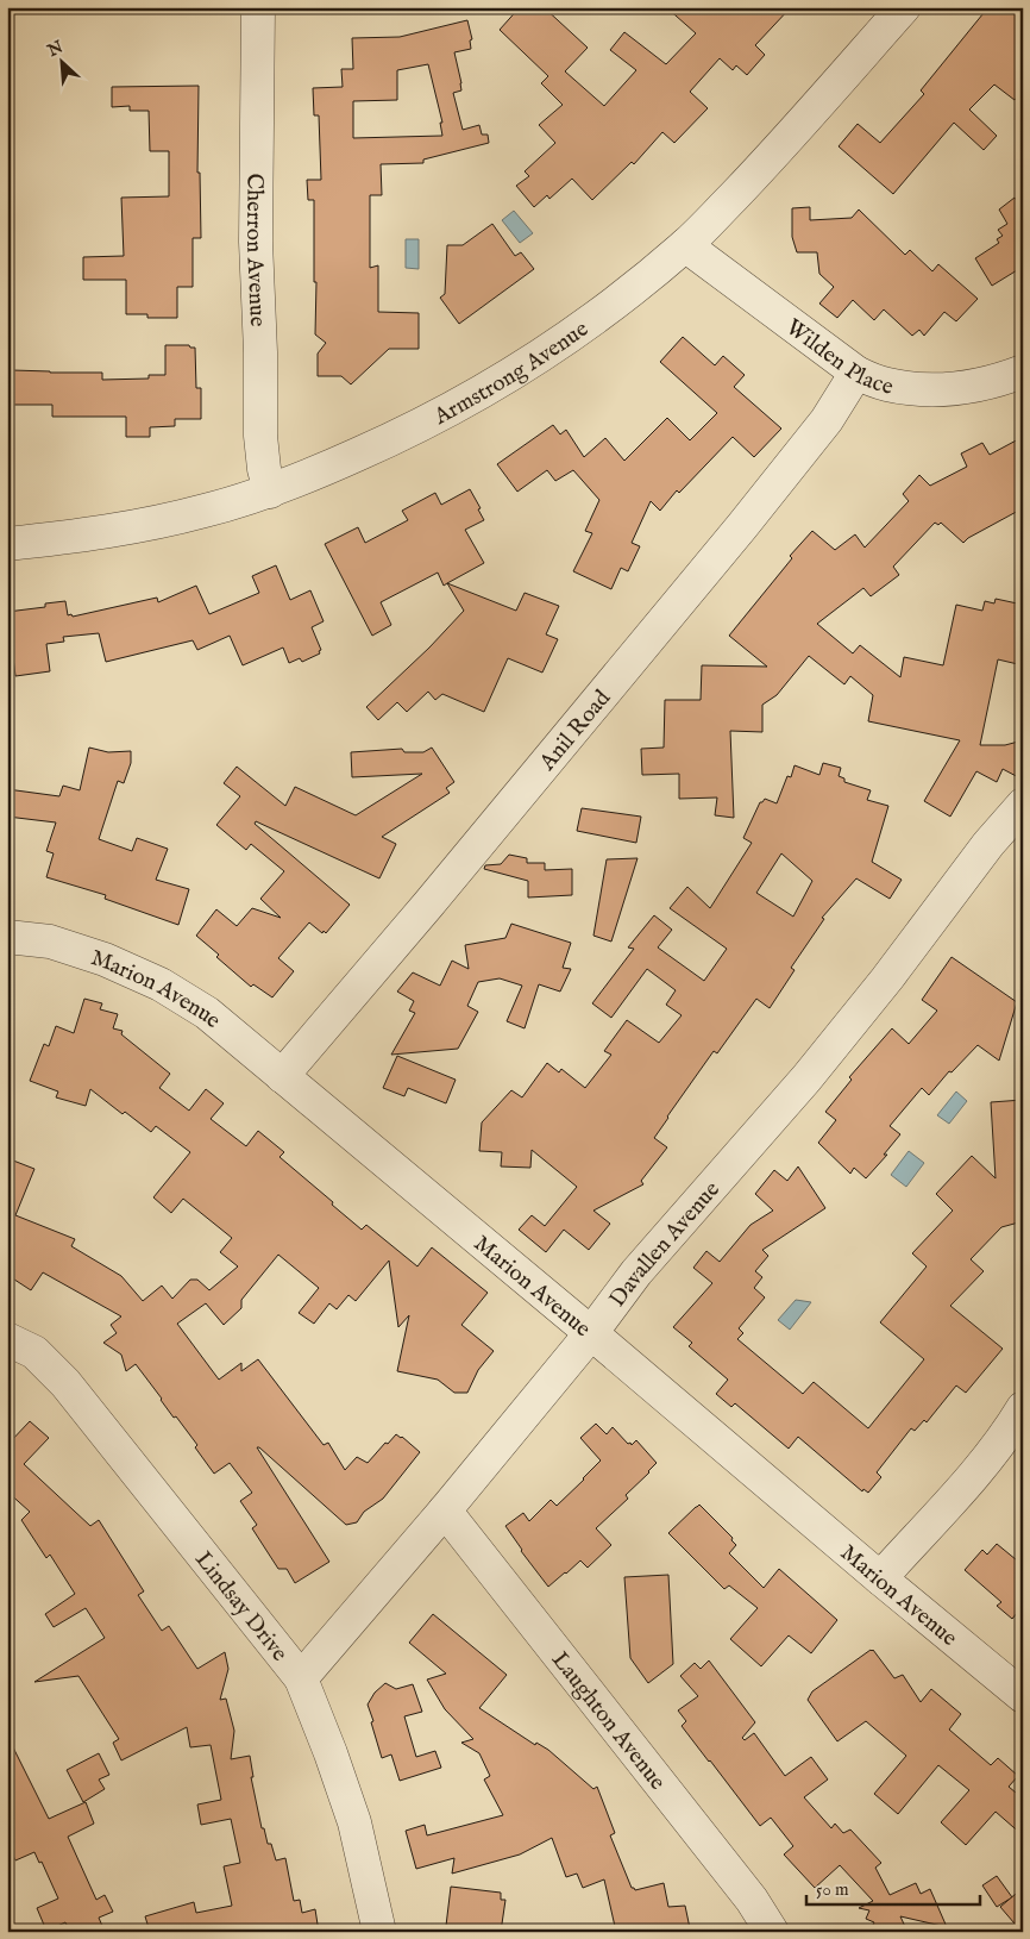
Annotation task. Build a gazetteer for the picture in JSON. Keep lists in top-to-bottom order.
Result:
{
  "streets": {
    "street": [
      "Cherron Avenue",
      "Wilden Place",
      "Armstrong Avenue",
      "Anil Road",
      "Marion Avenue",
      "Davallen Avenue",
      "Lindsay Drive",
      "Laughton Avenue"
    ]
  },
  "crossings": [
    ["Cherron Avenue", "Armstrong Avenue"],
    ["Wilden Place", "Armstrong Avenue"],
    ["Wilden Place", "Anil Road"],
    ["Anil Road", "Marion Avenue"],
    ["Marion Avenue", "Davallen Avenue"],
    ["Davallen Avenue", "Lindsay Drive"],
    ["Davallen Avenue", "Laughton Avenue"]
  ],
  "scale_bar": "50 m",
  "north": "top left"
}
